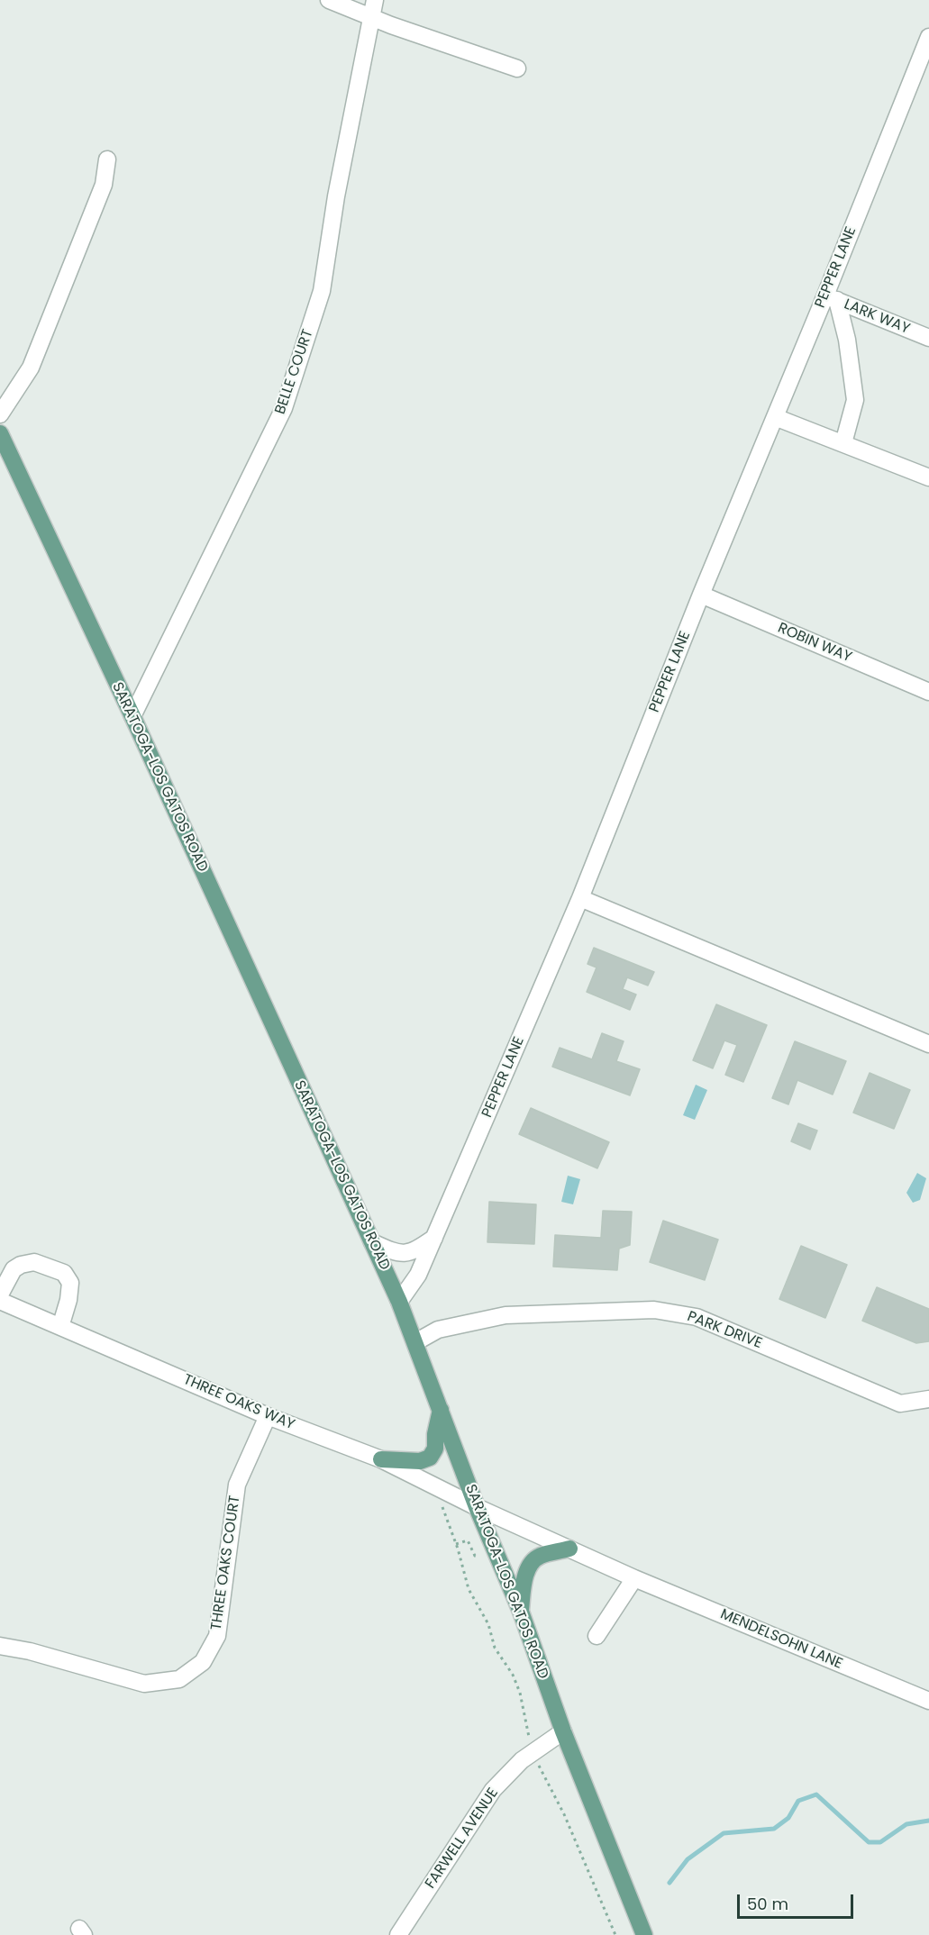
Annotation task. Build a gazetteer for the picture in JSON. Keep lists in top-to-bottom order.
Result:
{
  "streets": {
    "main road": ["SARATOGA-LOS GATOS ROAD"],
    "street": [
      "PEPPER LANE",
      "LARK WAY",
      "BELLE COURT",
      "ROBIN WAY",
      "PARK DRIVE",
      "THREE OAKS WAY",
      "THREE OAKS COURT",
      "MENDELSOHN LANE",
      "FARWELL AVENUE"
    ]
  },
  "crossings": [
    ["PEPPER LANE", "LARK WAY"],
    ["PEPPER LANE", "ROBIN WAY"],
    ["PEPPER LANE", "SARATOGA-LOS GATOS ROAD"],
    ["BELLE COURT", "SARATOGA-LOS GATOS ROAD"],
    ["SARATOGA-LOS GATOS ROAD", "PARK DRIVE"],
    ["SARATOGA-LOS GATOS ROAD", "THREE OAKS WAY"],
    ["SARATOGA-LOS GATOS ROAD", "MENDELSOHN LANE"],
    ["SARATOGA-LOS GATOS ROAD", "FARWELL AVENUE"],
    ["THREE OAKS WAY", "THREE OAKS COURT"],
    ["THREE OAKS WAY", "MENDELSOHN LANE"]
  ],
  "scale_bar": "50 m"
}
